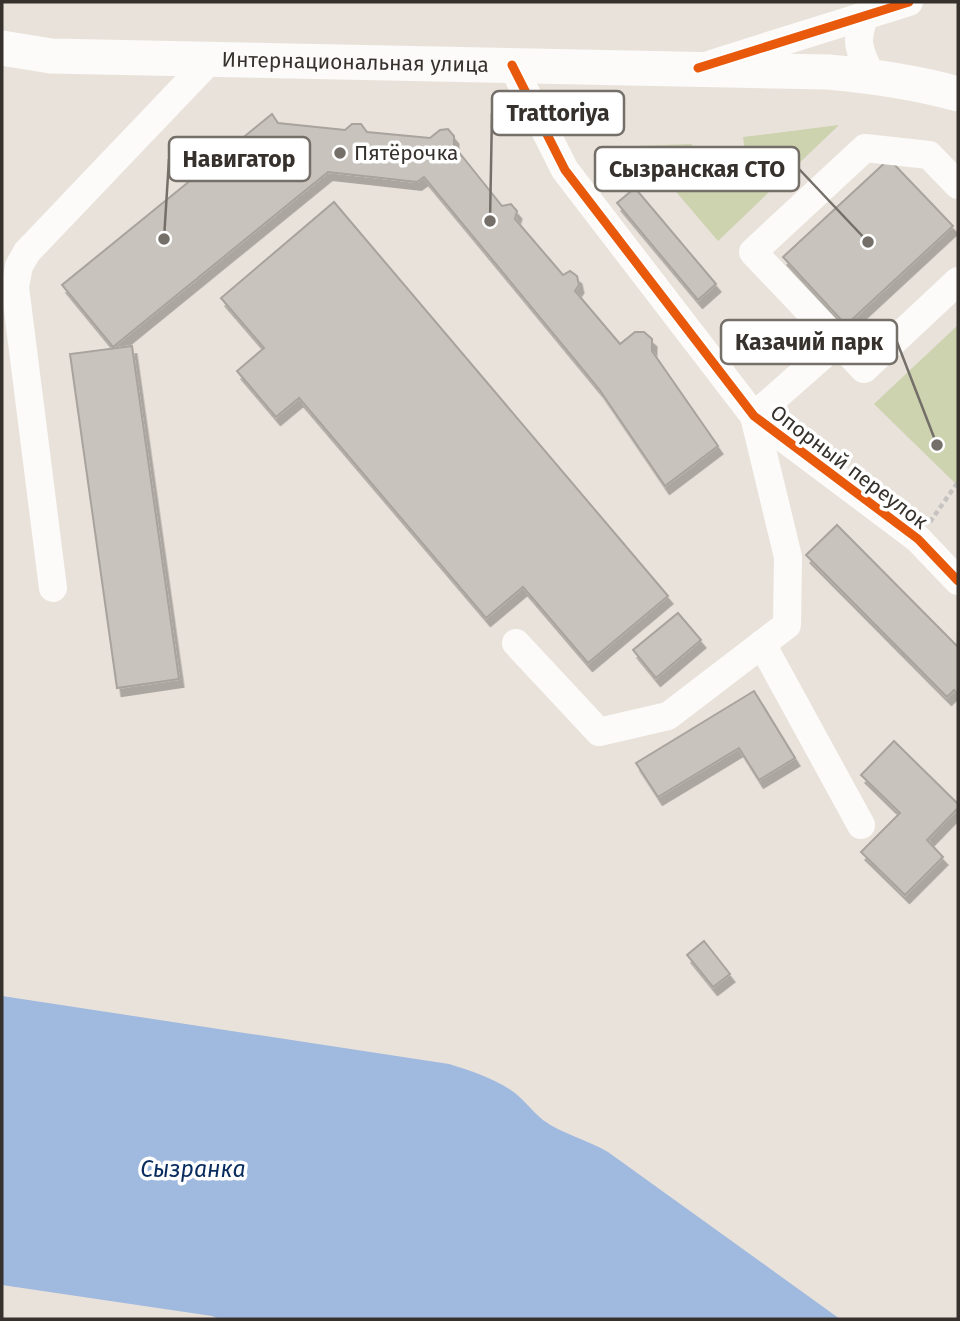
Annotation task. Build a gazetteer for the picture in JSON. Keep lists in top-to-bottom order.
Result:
{
  "streets": {
    "main road": ["Интернациональная улица"],
    "street": ["Опорный переулок"]
  },
  "crossings": [
    ["Интернациональная улица", "Опорный переулок"]
  ],
  "water": ["Сызранка"],
  "places": [
    "Пятёрочка",
    "Trattoriya",
    "Навигатор",
    "Сызранская СТО",
    "Казачий парк"
  ]
}
